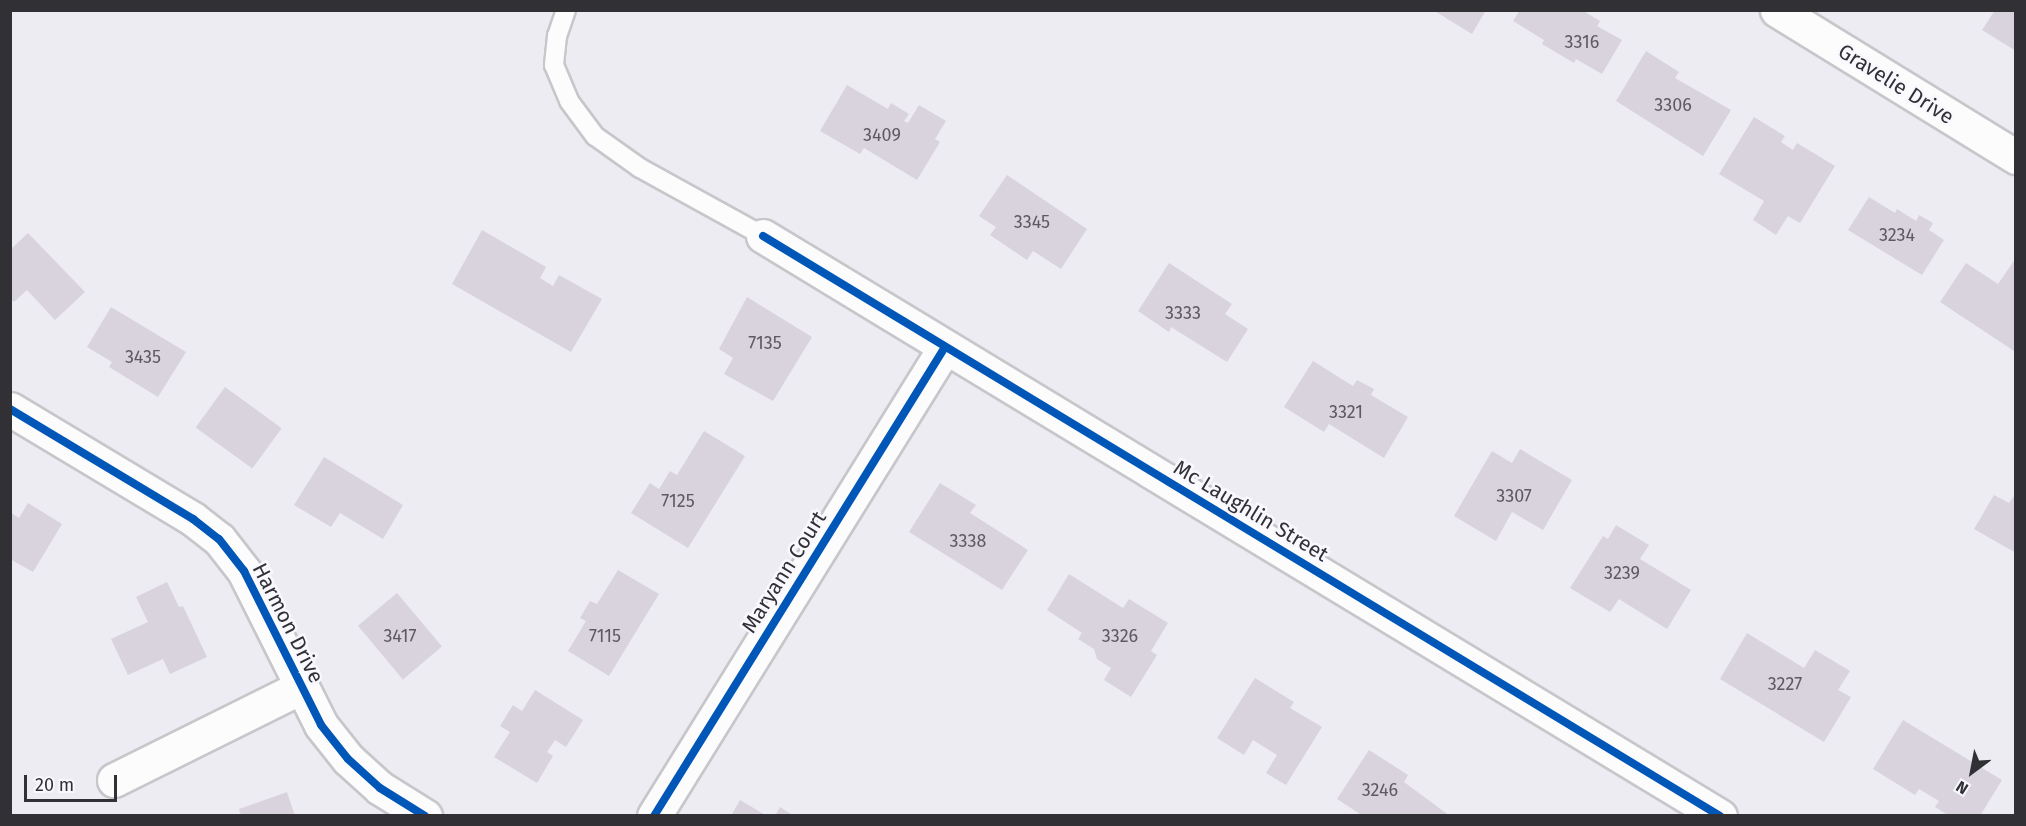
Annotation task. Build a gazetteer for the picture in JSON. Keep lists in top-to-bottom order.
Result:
{
  "streets": {
    "street": [
      "Gravelie Drive",
      "Mc Laughlin Street",
      "Maryann Court",
      "Harmon Drive"
    ]
  },
  "crossings": [
    ["Mc Laughlin Street", "Maryann Court"]
  ],
  "house_numbers": [
    "3316",
    "3306",
    "3409",
    "3345",
    "3234",
    "3333",
    "7135",
    "3435",
    "3321",
    "3307",
    "7125",
    "3338",
    "3239",
    "3417",
    "7115",
    "3326",
    "3227",
    "3246"
  ],
  "scale_bar": "20 m",
  "north": "bottom left"
}
